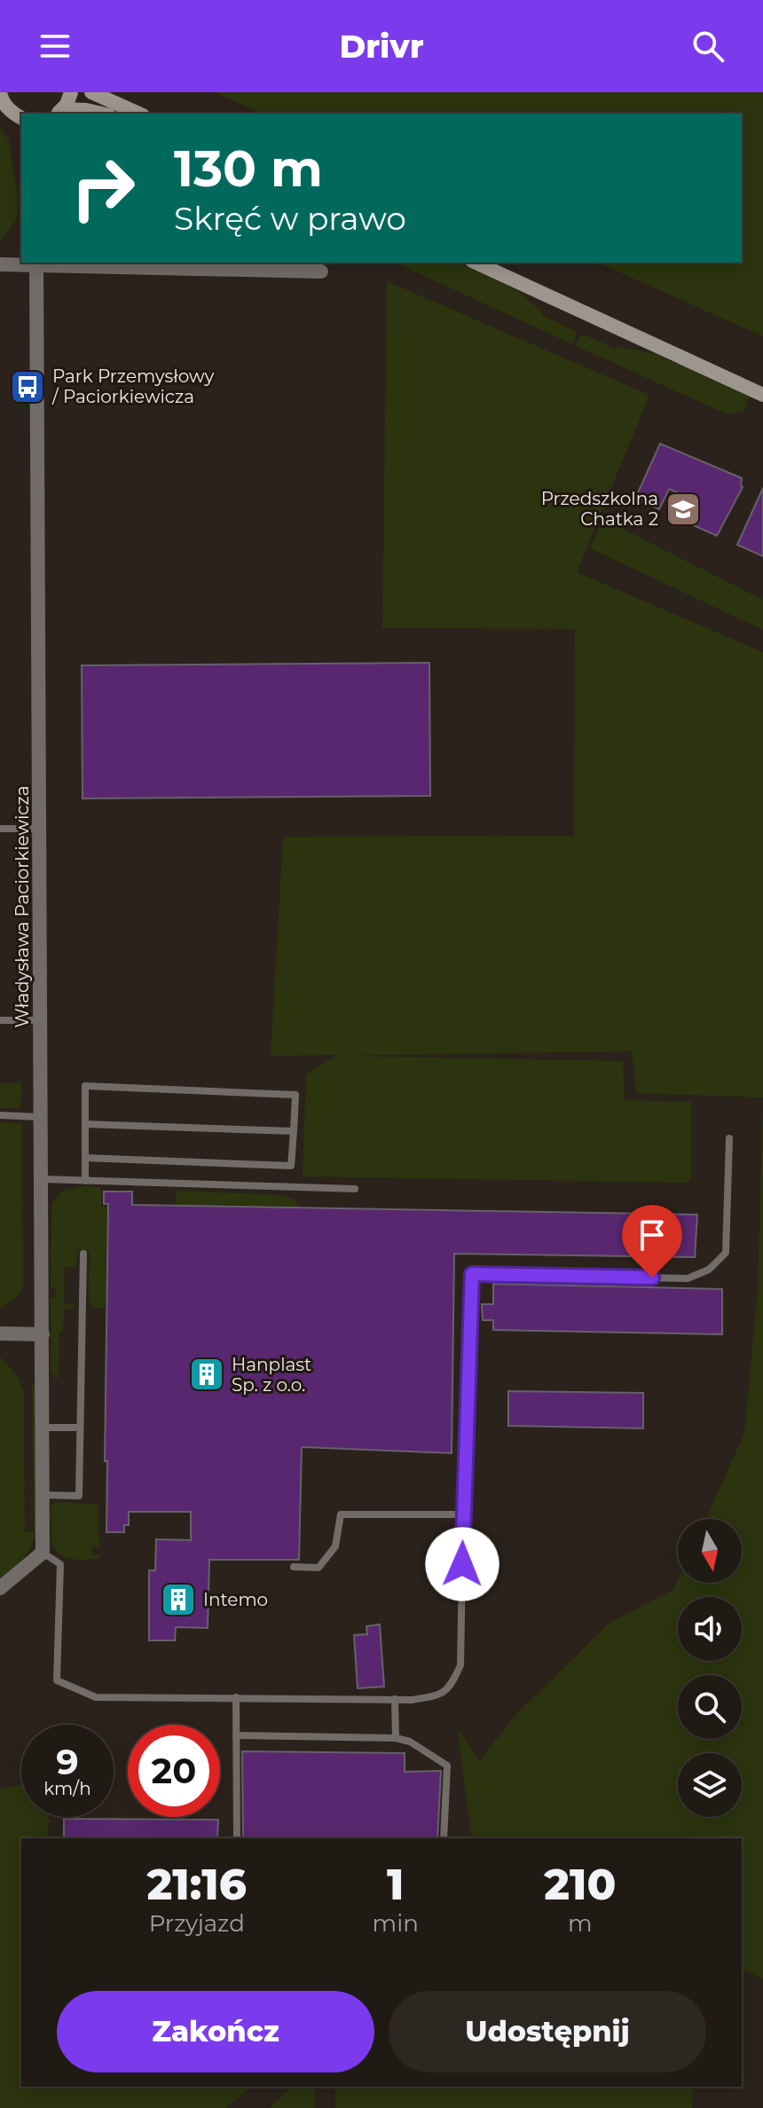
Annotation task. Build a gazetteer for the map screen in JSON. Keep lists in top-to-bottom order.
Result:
{
  "streets": {
    "street": ["Władysława Paciorkiewicza"]
  },
  "places": {
    "bus stop": ["Park Przemysłowy / Paciorkiewicza"],
    "school or university": ["Przedszkolna Chatka 2"],
    "building": ["Hanplast Sp. z o.o.", "Intemo"]
  },
  "north": "bottom",
  "page": {
    "header": "Drivr",
    "turn": ["130 m", "Skręć w prawo"],
    "speed": "9 km/h",
    "limit": "20",
    "eta": [
      "21:16",
      "Przyjazd",
      "1",
      "min",
      "210",
      "m"
    ],
    "buttons": ["Zakończ", "Udostępnij"]
  }
}
